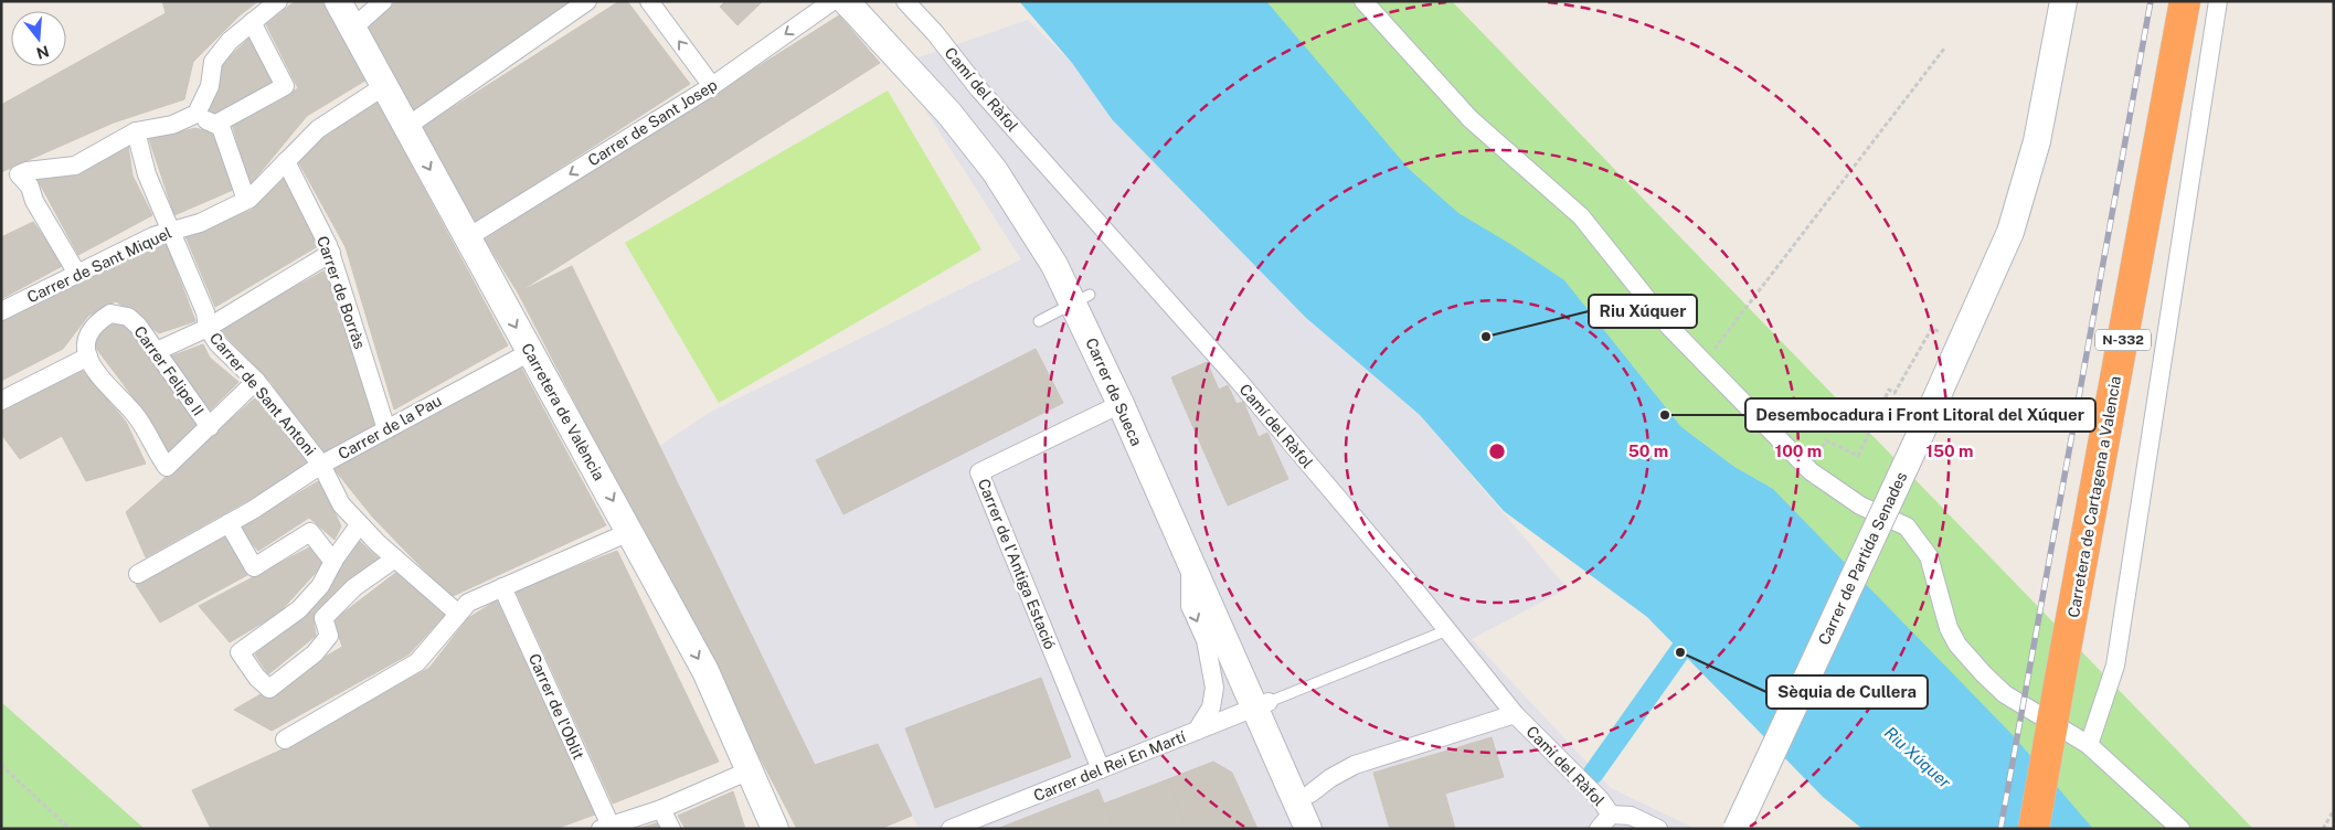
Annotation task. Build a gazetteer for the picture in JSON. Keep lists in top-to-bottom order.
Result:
{
  "streets": {
    "highway": ["N-332", "Carretera de Cartagena a Valencia"],
    "street": [
      "Camí del Ràfol",
      "Carrer de Sant Josep",
      "Carrer de Sant Miquel",
      "Carrer de Borràs",
      "Carrer Felipe II",
      "Carrer de Sueca",
      "Carrer de Sant Antoni",
      "Carretera de València",
      "Carrer de la Pau",
      "Carrer de Partida Senades",
      "Carrer de l'Antiga Estació",
      "Carrer de l'Oblit",
      "Carrer del Rei En Martí"
    ]
  },
  "crossings": [
    ["Carrer de Sant Josep", "Carretera de València"],
    ["Carrer de Sant Miquel", "Carrer de Borràs"],
    ["Carrer de Sant Miquel", "Carrer de Sant Antoni"],
    ["Carrer de Sant Miquel", "Carretera de València"],
    ["Carrer de Borràs", "Carrer de la Pau"],
    ["Carrer de Sueca", "Carrer de l'Antiga Estació"],
    ["Carrer de Sueca", "Carrer del Rei En Martí"],
    ["Carrer de Sant Antoni", "Carrer de la Pau"],
    ["Carretera de València", "Carrer de la Pau"],
    ["Carrer de l'Antiga Estació", "Carrer del Rei En Martí"]
  ],
  "one_way": ["Carretera de València"],
  "water": ["Riu Xúquer"],
  "places": ["Riu Xúquer", "Desembocadura i Front Litoral del Xúquer", "Sèquia de Cullera"],
  "north": "bottom",
  "rings": ["50 m", "100 m", "150 m"]
}
